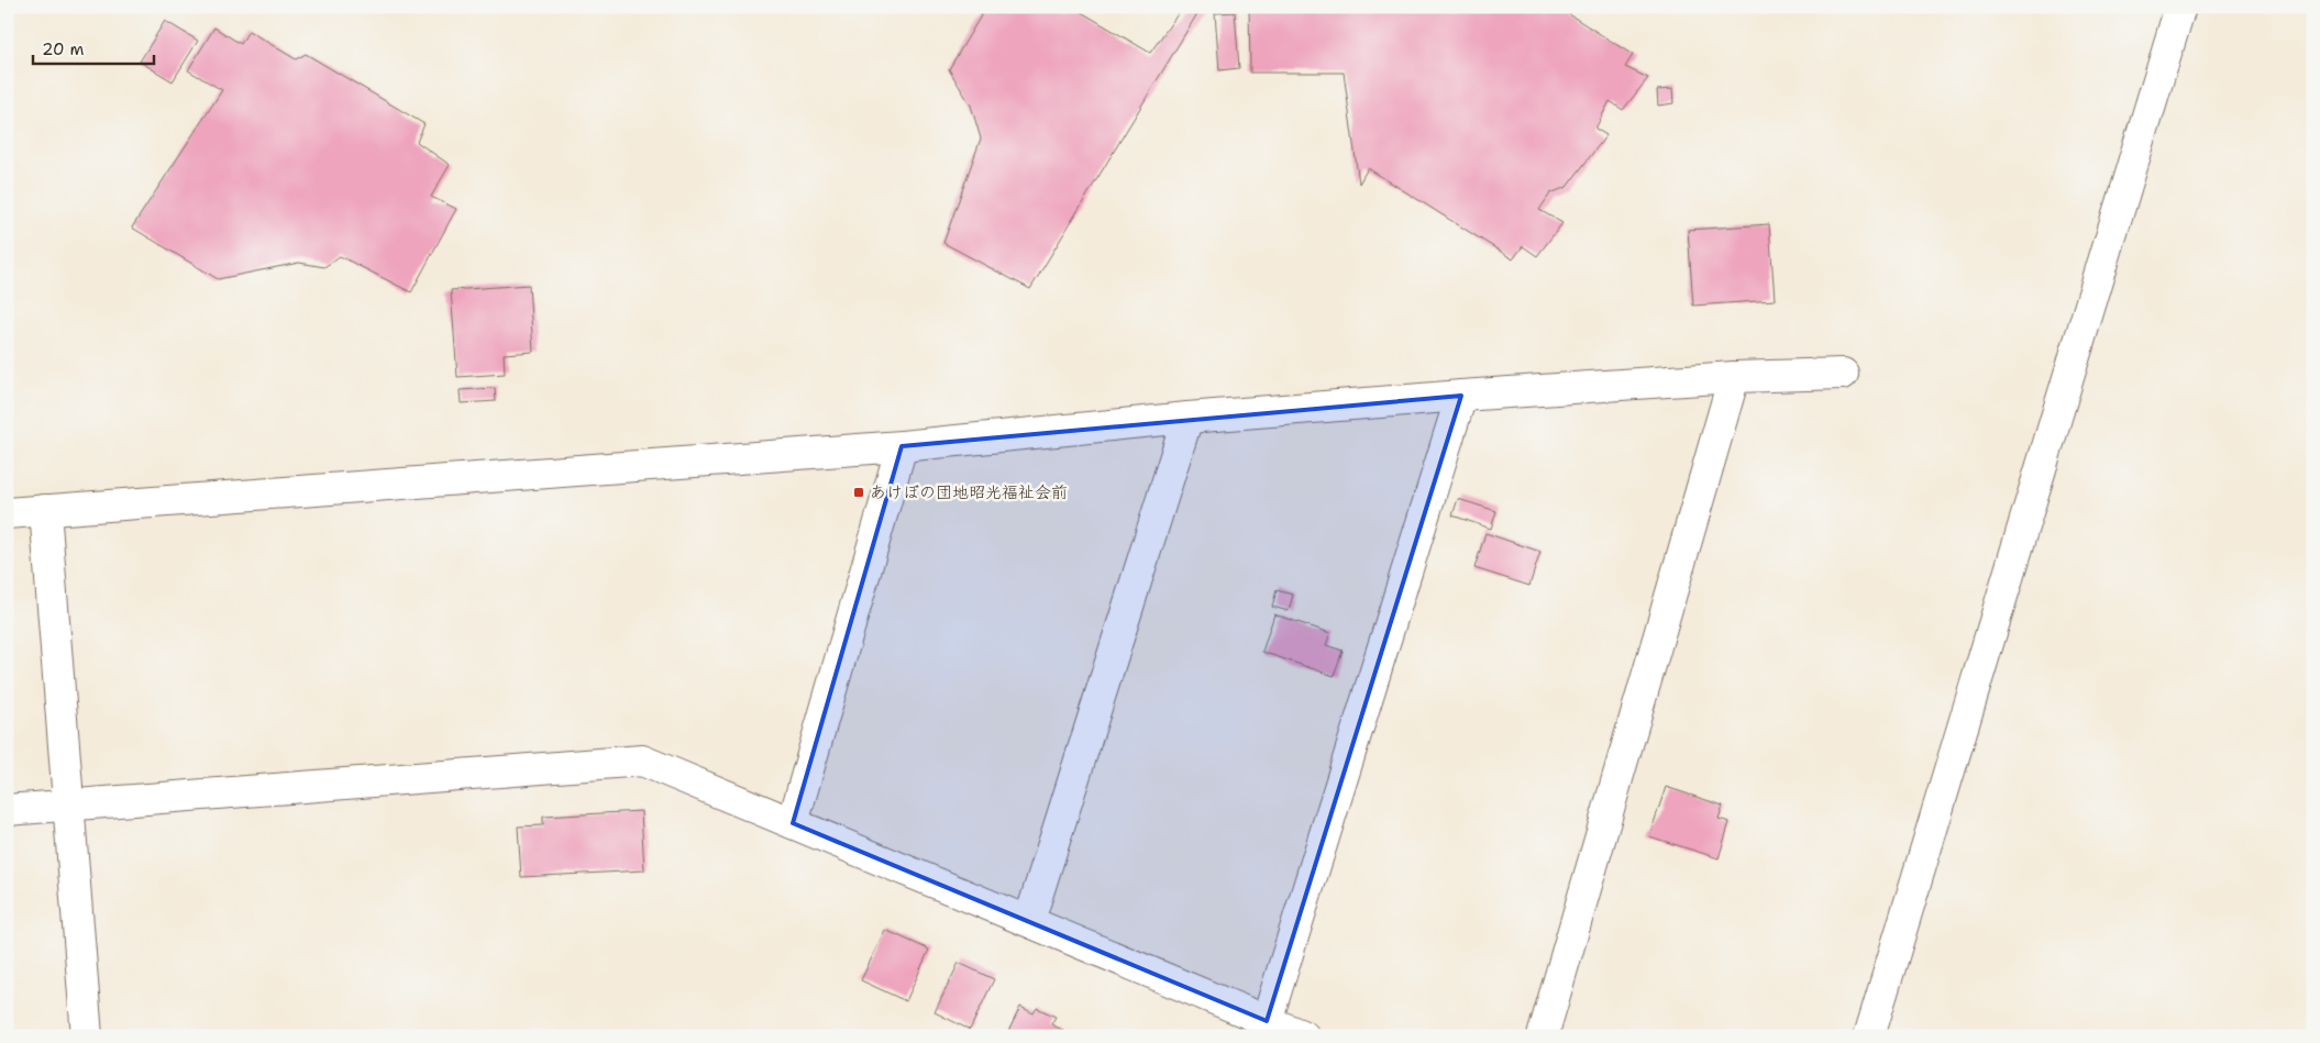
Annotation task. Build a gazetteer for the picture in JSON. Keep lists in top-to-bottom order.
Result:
{
  "places": {
    "transit": ["あけぼの団地昭光福祉会前"]
  },
  "scale_bar": "20 m"
}
